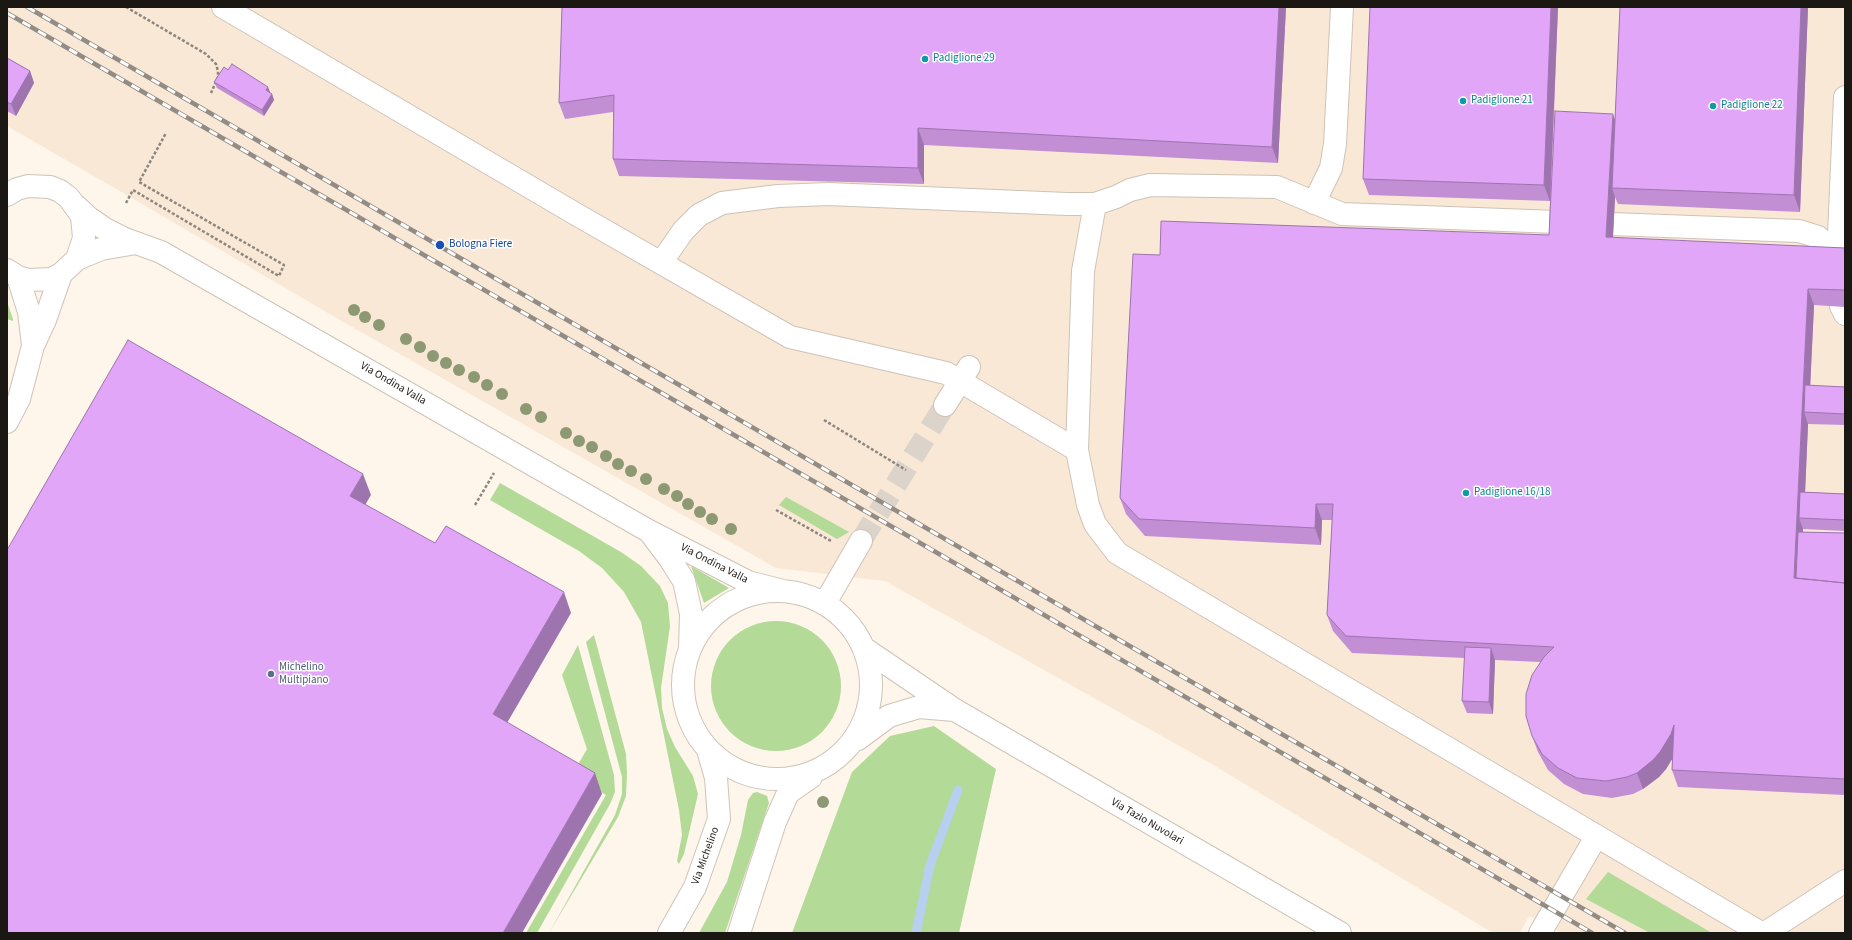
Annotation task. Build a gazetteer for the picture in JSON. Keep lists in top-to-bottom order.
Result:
{
  "streets": {
    "street": ["Via Ondina Valla", "Via Tazio Nuvolari", "Via Michelino"]
  },
  "places": [
    "Padiglione 29",
    "Padiglione 21",
    "Padiglione 22",
    "Bologna Fiere",
    "Padiglione 16/18",
    "Michelino Multipiano"
  ]
}
